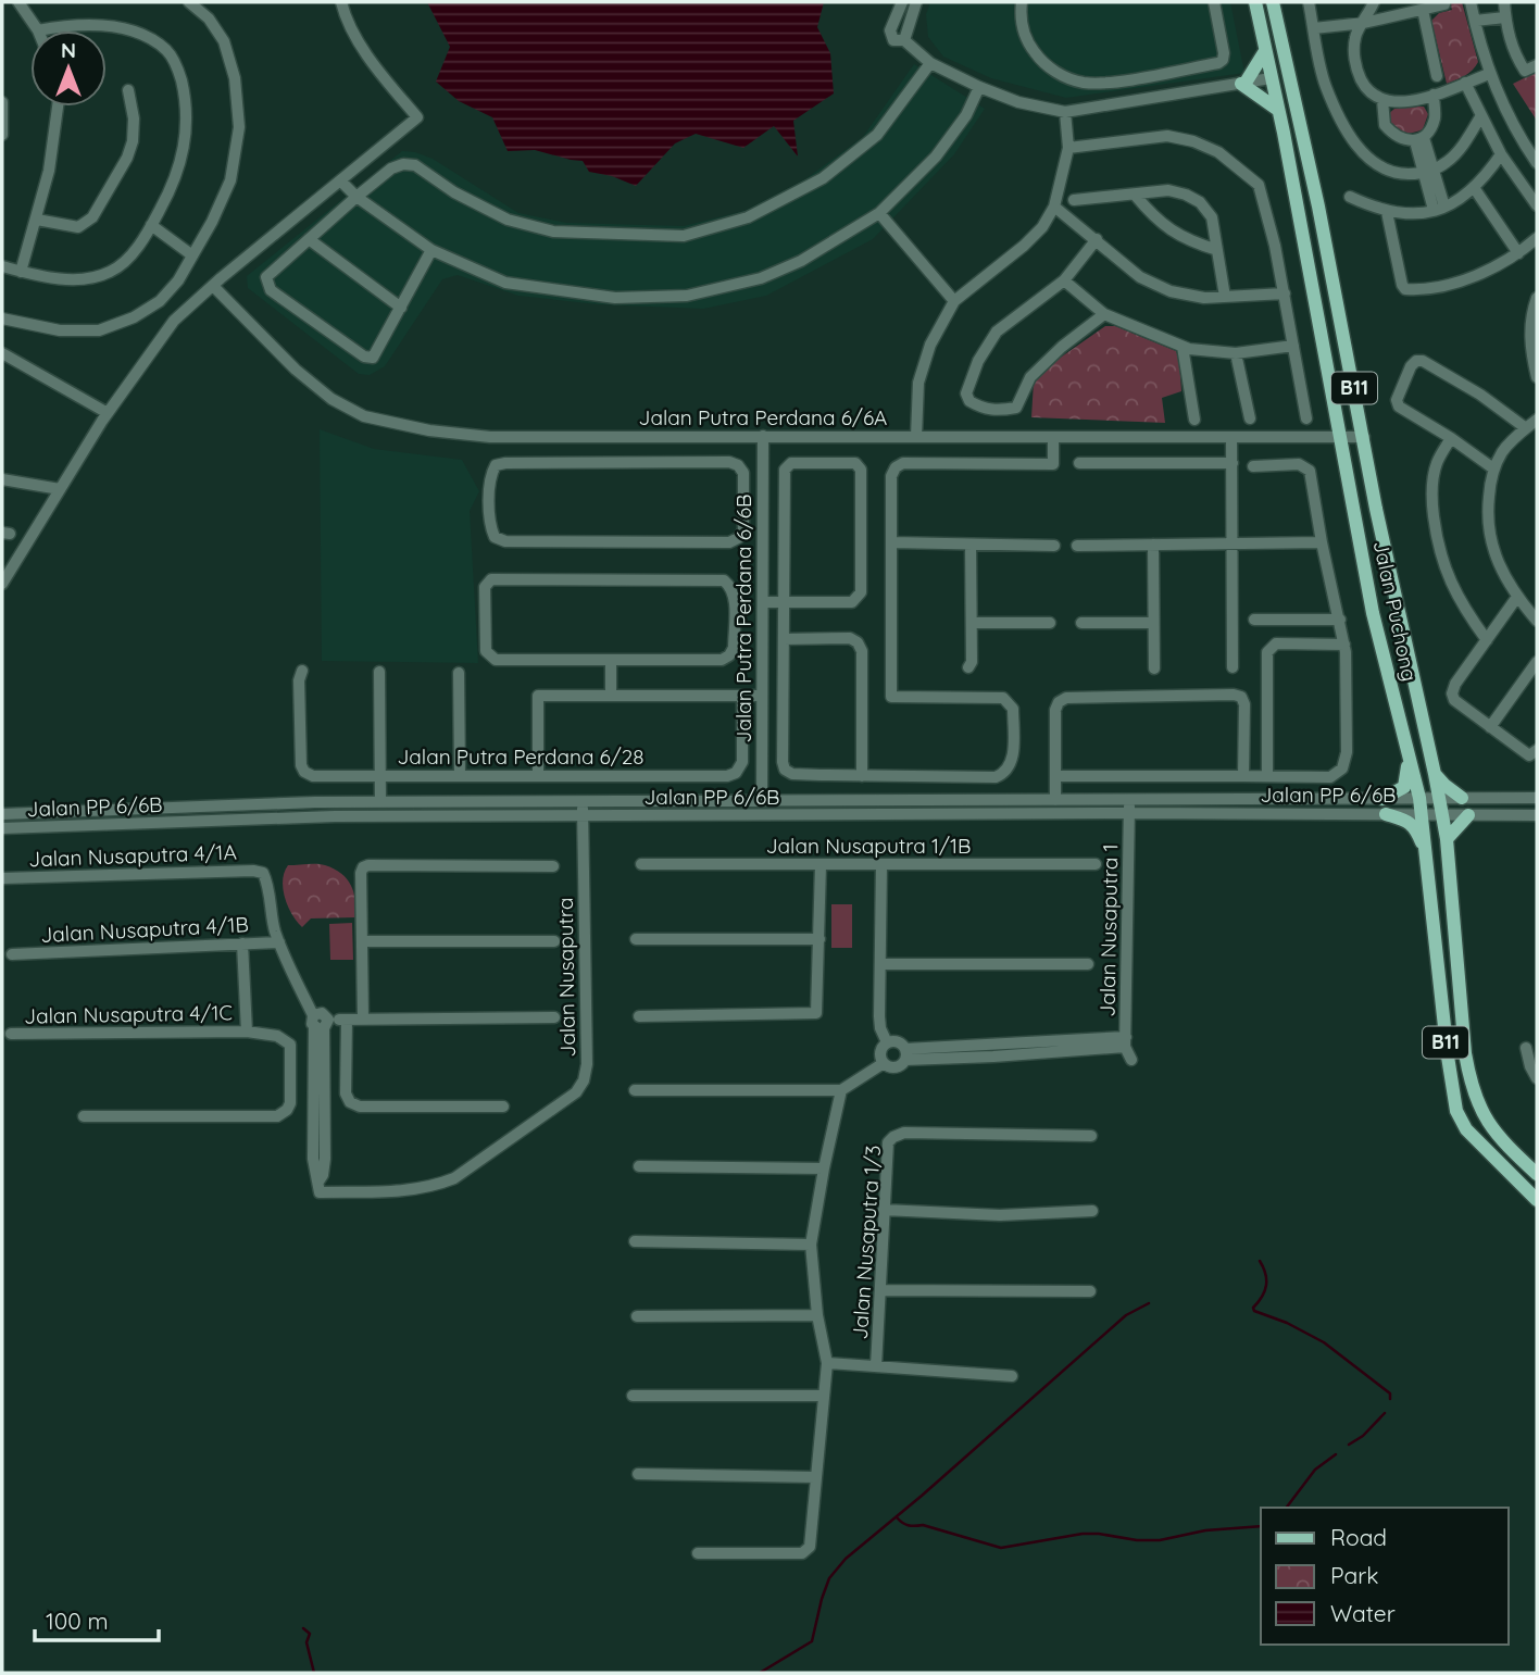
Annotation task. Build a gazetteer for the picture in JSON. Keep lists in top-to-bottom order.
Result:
{
  "streets": {
    "main road": ["B11", "Jalan Puchong"],
    "street": [
      "Jalan Putra Perdana 6/6A",
      "Jalan Putra Perdana 6/6B",
      "Jalan Putra Perdana 6/28",
      "Jalan PP 6/6B",
      "Jalan Nusaputra 1/1B",
      "Jalan Nusaputra 4/1A",
      "Jalan Nusaputra 4/1B",
      "Jalan Nusaputra 1",
      "Jalan Nusaputra",
      "Jalan Nusaputra 4/1C",
      "Jalan Nusaputra 1/3"
    ]
  },
  "crossings": [
    ["Jalan Putra Perdana 6/6A", "Jalan Puchong"],
    ["Jalan Putra Perdana 6/6A", "Jalan Putra Perdana 6/6B"],
    ["Jalan Puchong", "Jalan PP 6/6B"],
    ["Jalan Putra Perdana 6/6B", "Jalan PP 6/6B"],
    ["Jalan PP 6/6B", "Jalan Nusaputra 1"],
    ["Jalan PP 6/6B", "Jalan Nusaputra"],
    ["Jalan Nusaputra 4/1A", "Jalan Nusaputra 4/1B"]
  ],
  "legend": ["Road", "Park", "Water"],
  "scale_bar": "100 m",
  "north": "top"
}
